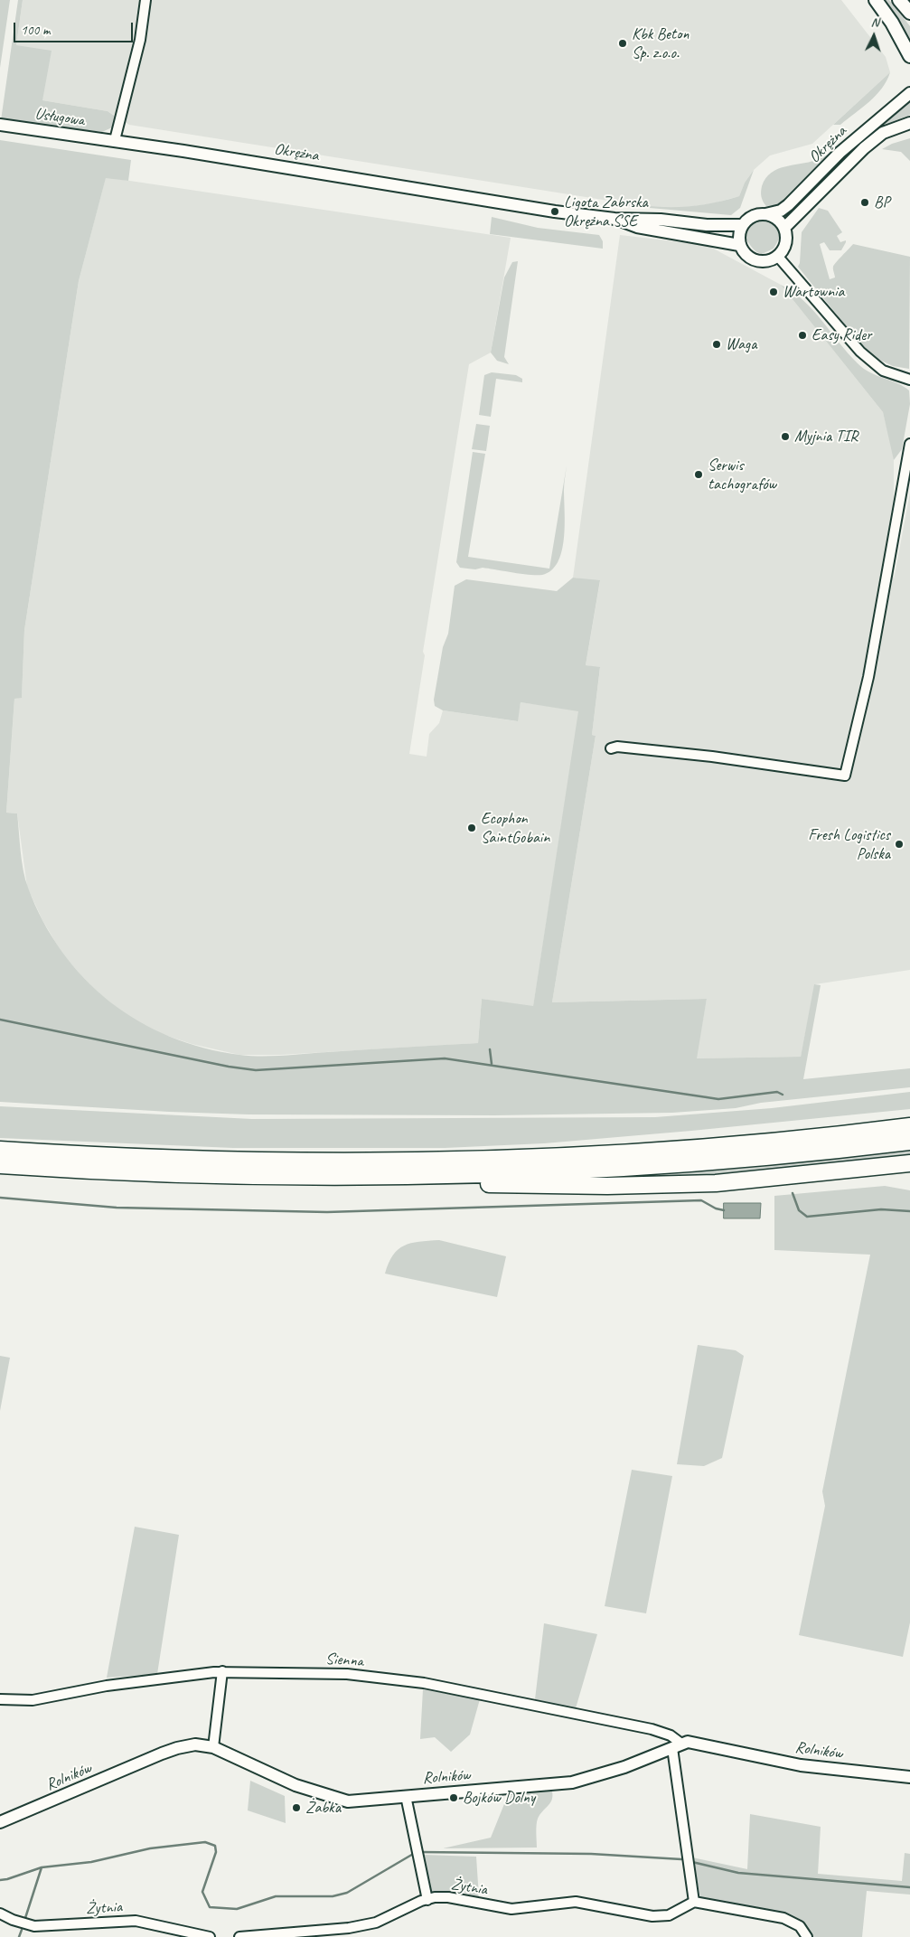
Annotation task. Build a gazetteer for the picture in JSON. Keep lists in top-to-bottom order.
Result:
{
  "streets": {
    "street": [
      "Usługowa",
      "Okrężna",
      "Sienna",
      "Rolników",
      "Żytnia"
    ]
  },
  "crossings": [
    ["Usługowa", "Okrężna"],
    ["Sienna", "Rolników"]
  ],
  "places": [
    "Kbk Beton Sp. z.o.o.",
    "BP",
    "Ligota Zabrska Okrężna SSE",
    "Wartownia",
    "Easy Rider",
    "Waga",
    "Myjnia TIR",
    "Serwis tachografów",
    "Ecophon SaintGobain",
    "Fresh Logistics Polska",
    "Bojków Dolny",
    "Żabka"
  ],
  "scale_bar": "100 m",
  "north": "top"
}
